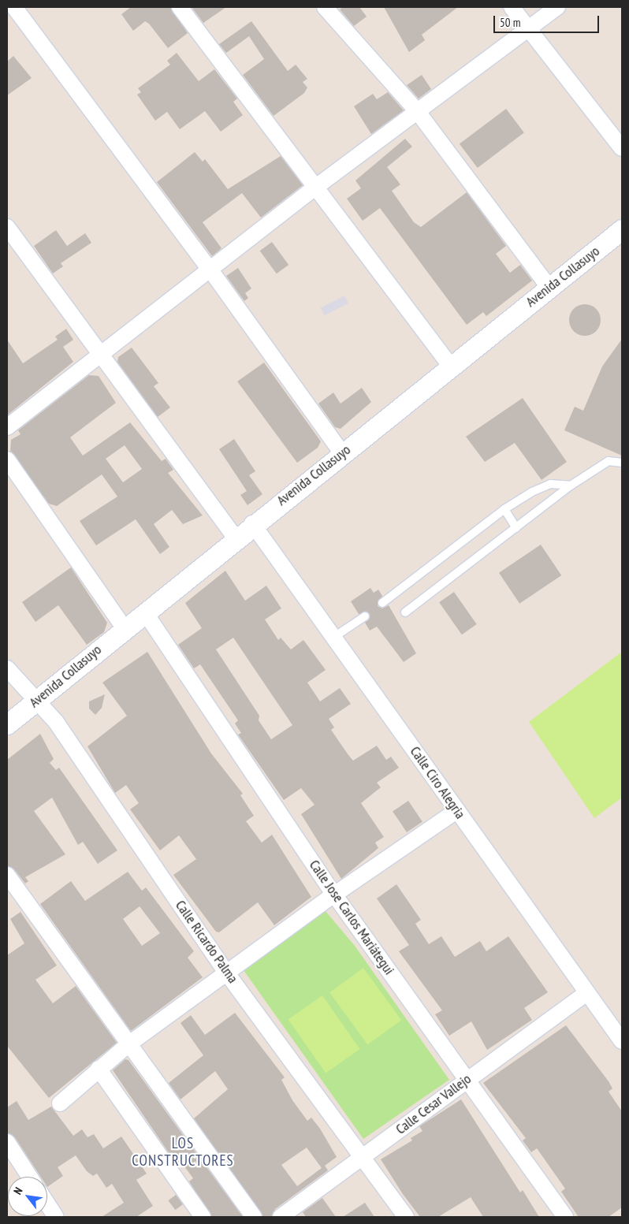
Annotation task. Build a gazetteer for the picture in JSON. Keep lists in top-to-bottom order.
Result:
{
  "streets": {
    "street": [
      "Avenida Collasuyo",
      "Calle Ciro Alegria",
      "Calle Jose Carlos Mariátegui",
      "Calle Ricardo Palma",
      "Calle Cesar Vallejo"
    ]
  },
  "crossings": [
    ["Avenida Collasuyo", "Calle Ciro Alegria"],
    ["Avenida Collasuyo", "Calle Jose Carlos Mariátegui"],
    ["Avenida Collasuyo", "Calle Ricardo Palma"],
    ["Calle Ciro Alegria", "Calle Cesar Vallejo"],
    ["Calle Jose Carlos Mariátegui", "Calle Cesar Vallejo"],
    ["Calle Ricardo Palma", "Calle Cesar Vallejo"]
  ],
  "districts": ["LOS CONSTRUCTORES"],
  "scale_bar": "50 m",
  "north": "top left"
}
